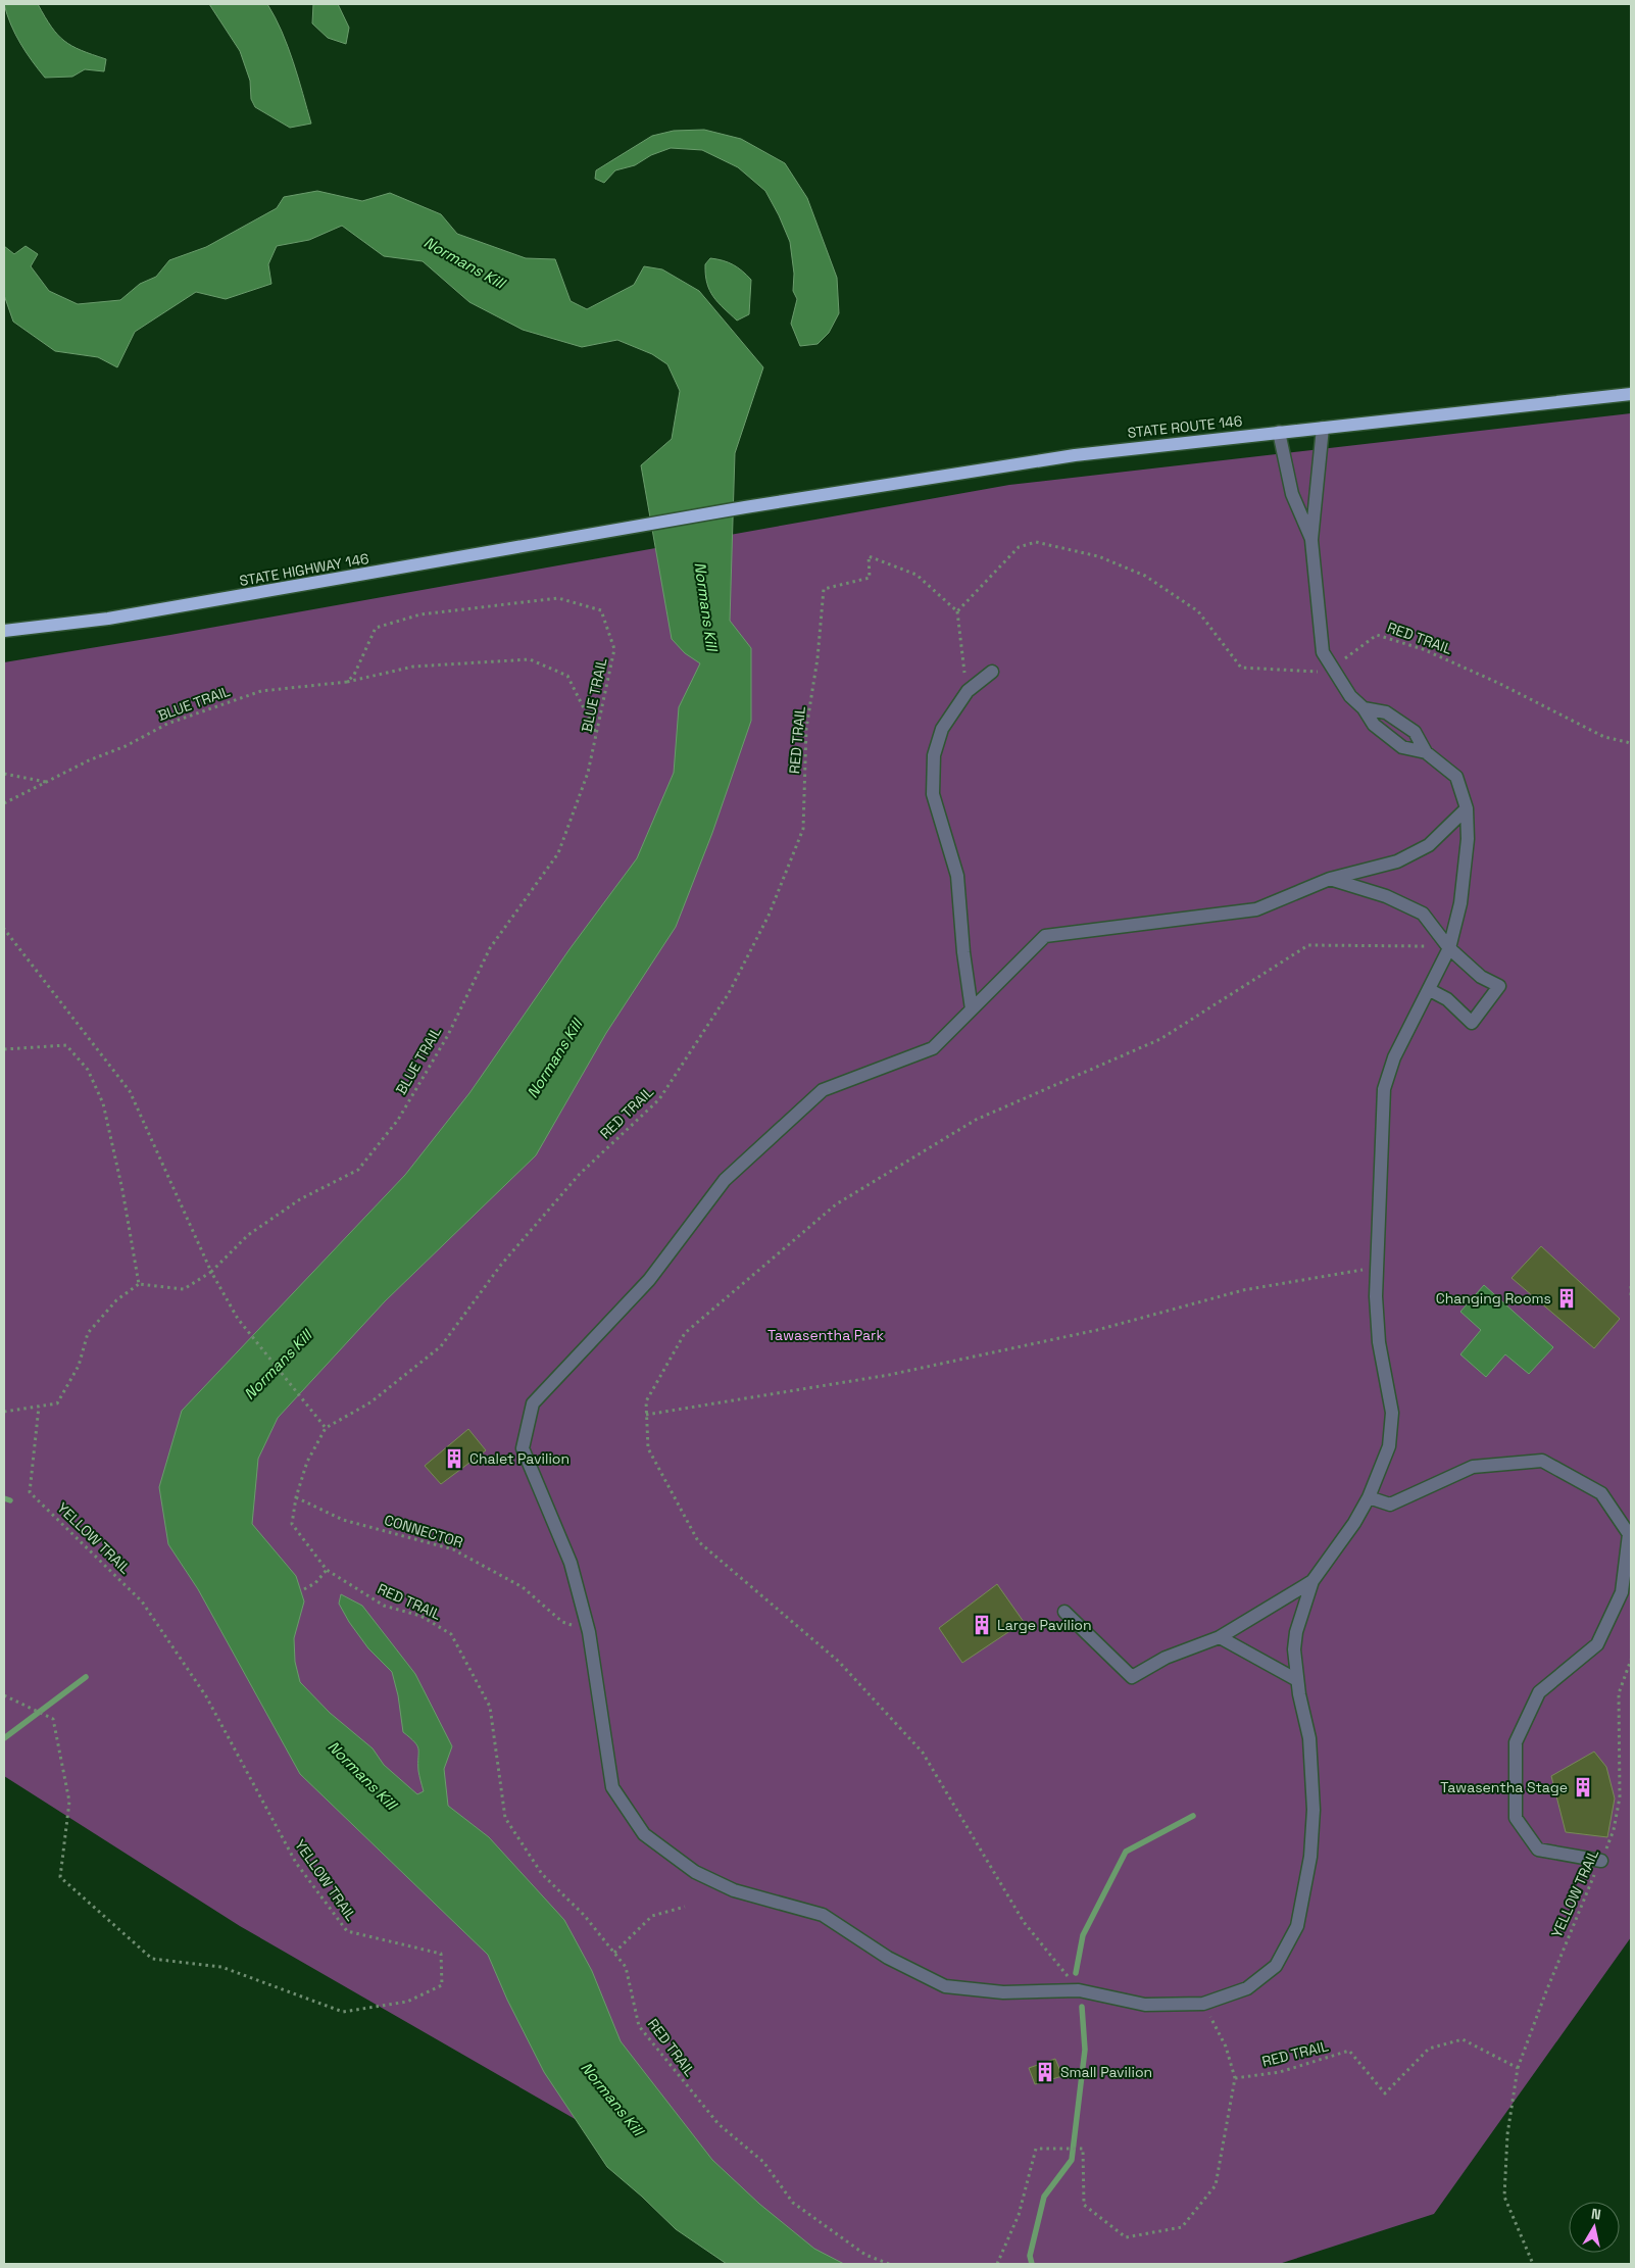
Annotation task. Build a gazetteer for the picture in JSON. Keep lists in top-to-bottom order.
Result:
{
  "streets": {
    "main road": ["STATE ROUTE 146", "STATE HIGHWAY 146"],
    "path": [
      "RED TRAIL",
      "BLUE TRAIL",
      "CONNECTOR",
      "YELLOW TRAIL"
    ]
  },
  "crossings": [
    ["STATE ROUTE 146", "STATE HIGHWAY 146"],
    ["RED TRAIL", "CONNECTOR"],
    ["RED TRAIL", "YELLOW TRAIL"]
  ],
  "water": ["Normans Kill"],
  "parks": ["Tawasentha Park"],
  "places": {
    "building": [
      "Changing Rooms",
      "Chalet Pavilion",
      "Large Pavilion",
      "Tawasentha Stage",
      "Small Pavilion"
    ]
  },
  "north": "top"
}
